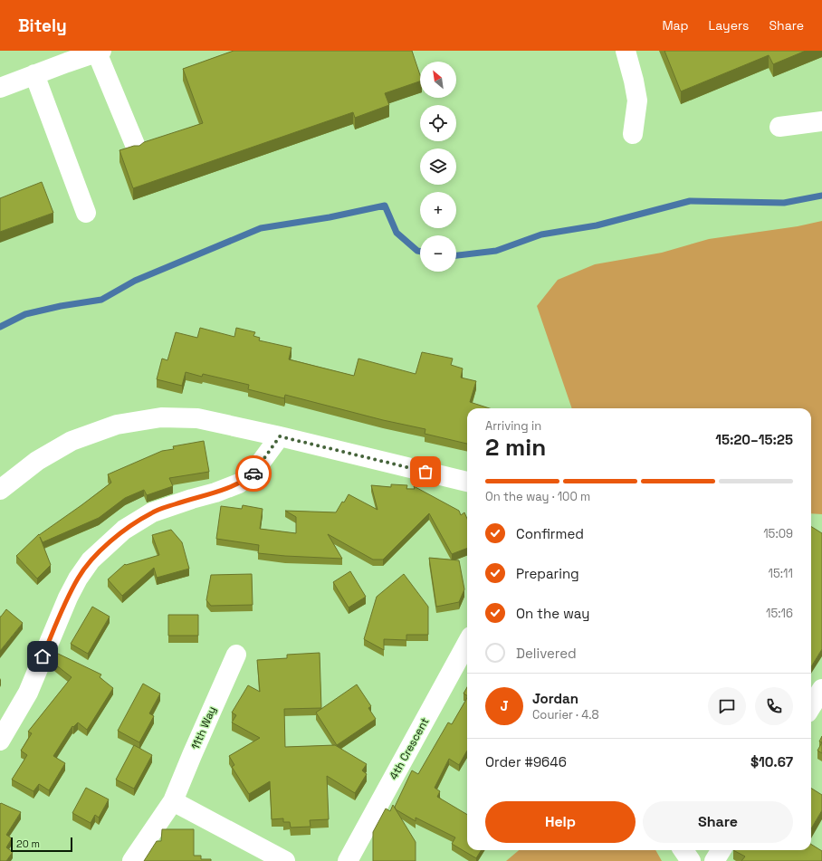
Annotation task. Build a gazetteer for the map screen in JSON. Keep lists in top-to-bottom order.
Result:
{
  "streets": {
    "street": ["11th Way", "4th Crescent"]
  },
  "scale_bar": "20 m",
  "north": "top left",
  "page": {
    "header": "Bitely",
    "nav": ["Map", "Layers", "Share"],
    "map_buttons": ["+", "−"],
    "heading": ["2 min", "Arriving in", "15:20–15:25"],
    "panel": [
      "Jordan",
      "Courier · 4.8",
      "Order #9646",
      "$10.67"
    ],
    "bar": "On the way · 100 m",
    "list": [
      ["Confirmed", "15:09"],
      ["Preparing", "15:11"],
      ["On the way", "15:16"],
      "Delivered"
    ],
    "round": "J",
    "buttons": ["Help", "Share"],
    "scale": "20 m"
  }
}
